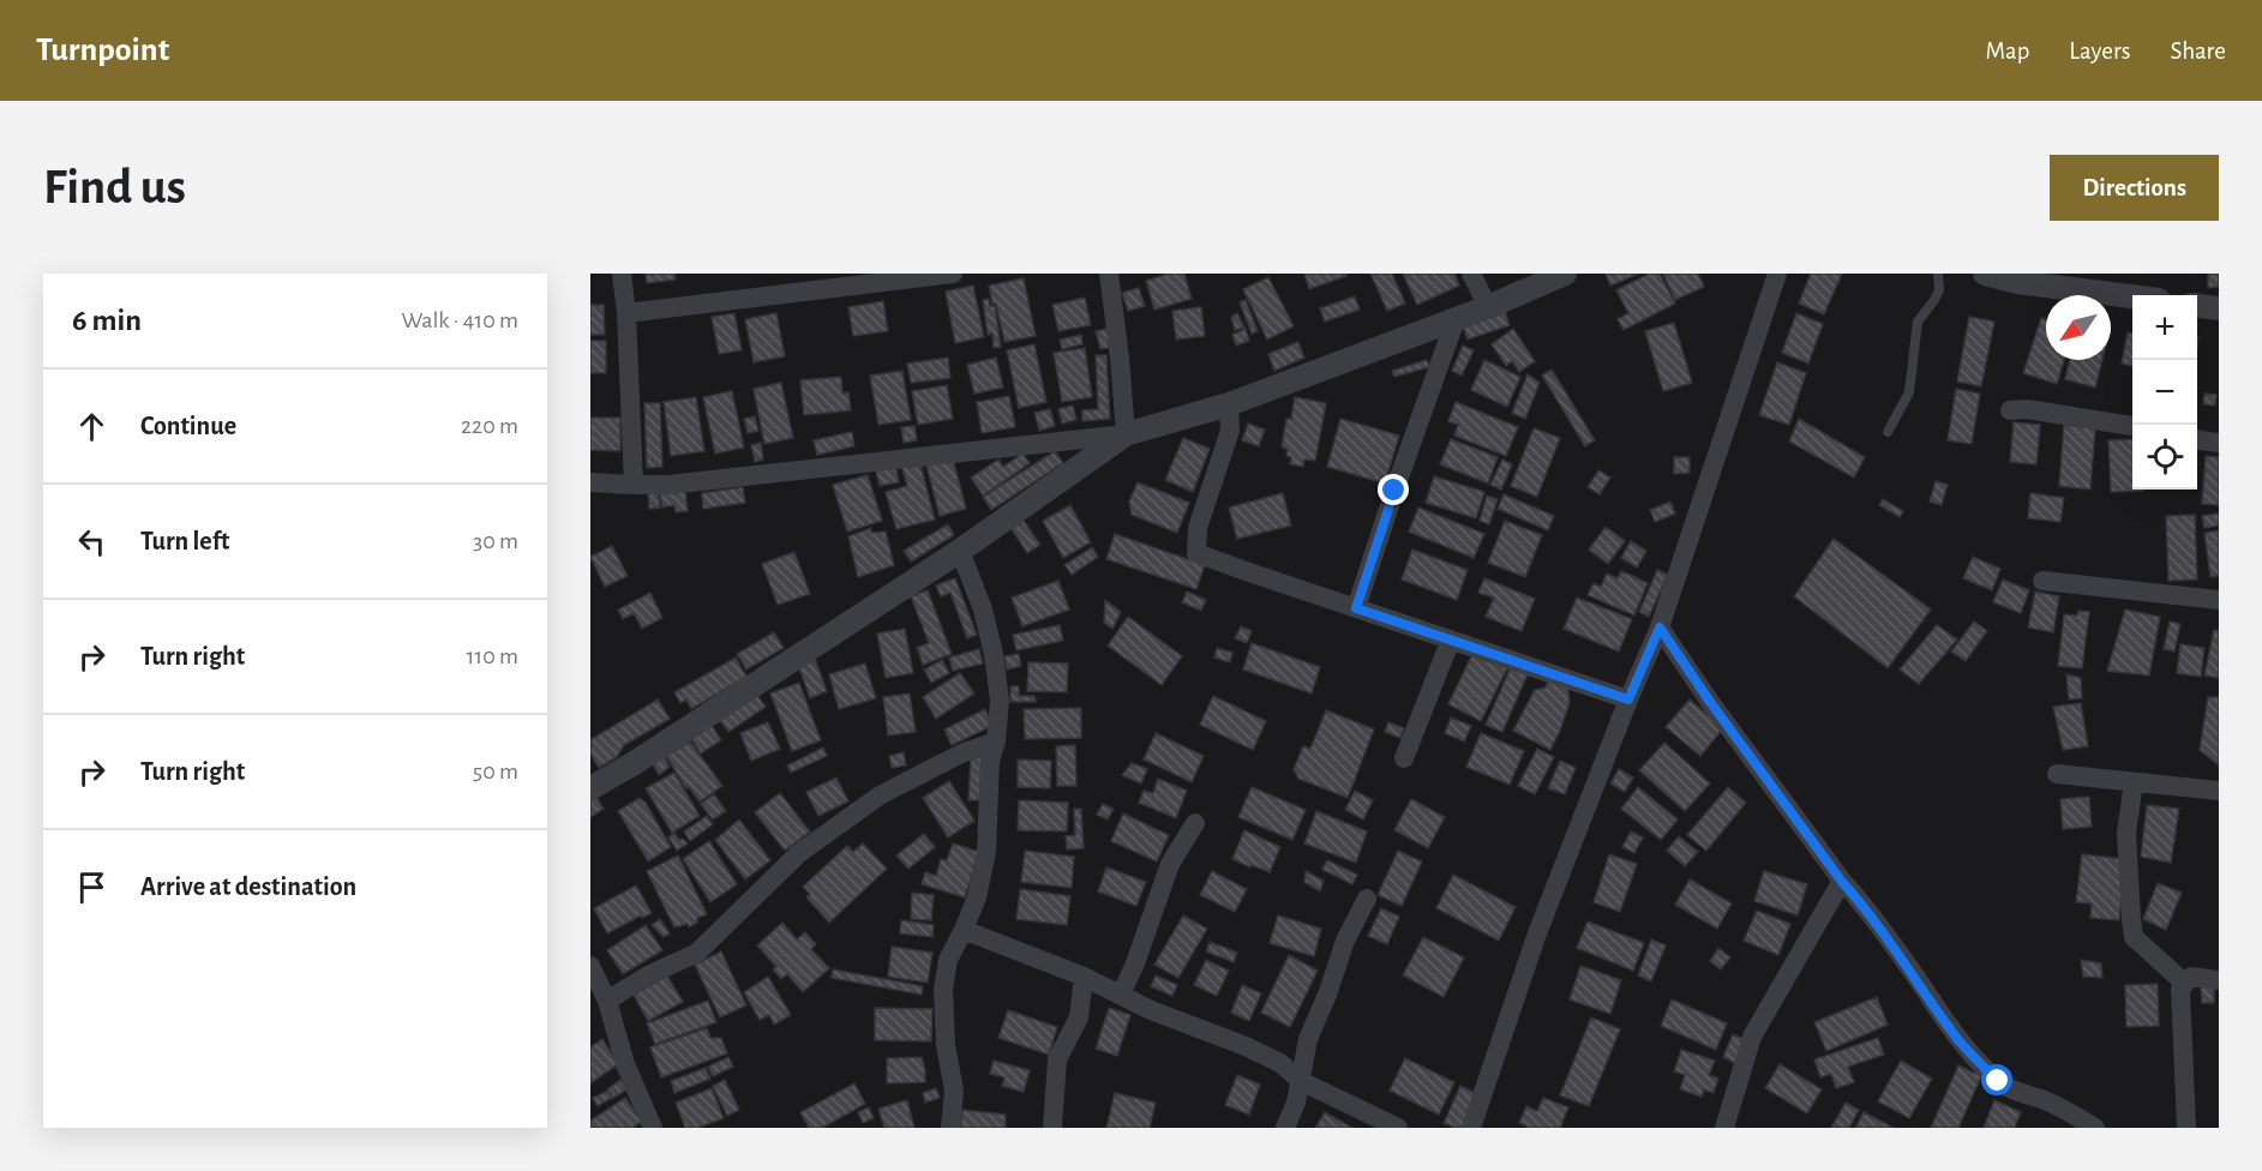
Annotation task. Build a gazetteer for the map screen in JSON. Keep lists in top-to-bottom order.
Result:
{
  "north": "bottom left",
  "page": {
    "header": "Turnpoint",
    "nav": ["Map", "Layers", "Share"],
    "buttons": "Directions",
    "title": "Find us",
    "heading": ["6 min", "Walk · 410 m"],
    "map_buttons": ["+", "−"],
    "list": [
      ["Continue", "220 m"],
      ["Turn left", "30 m"],
      ["Turn right", "110 m"],
      ["Turn right", "50 m"],
      "Arrive at destination"
    ]
  }
}
